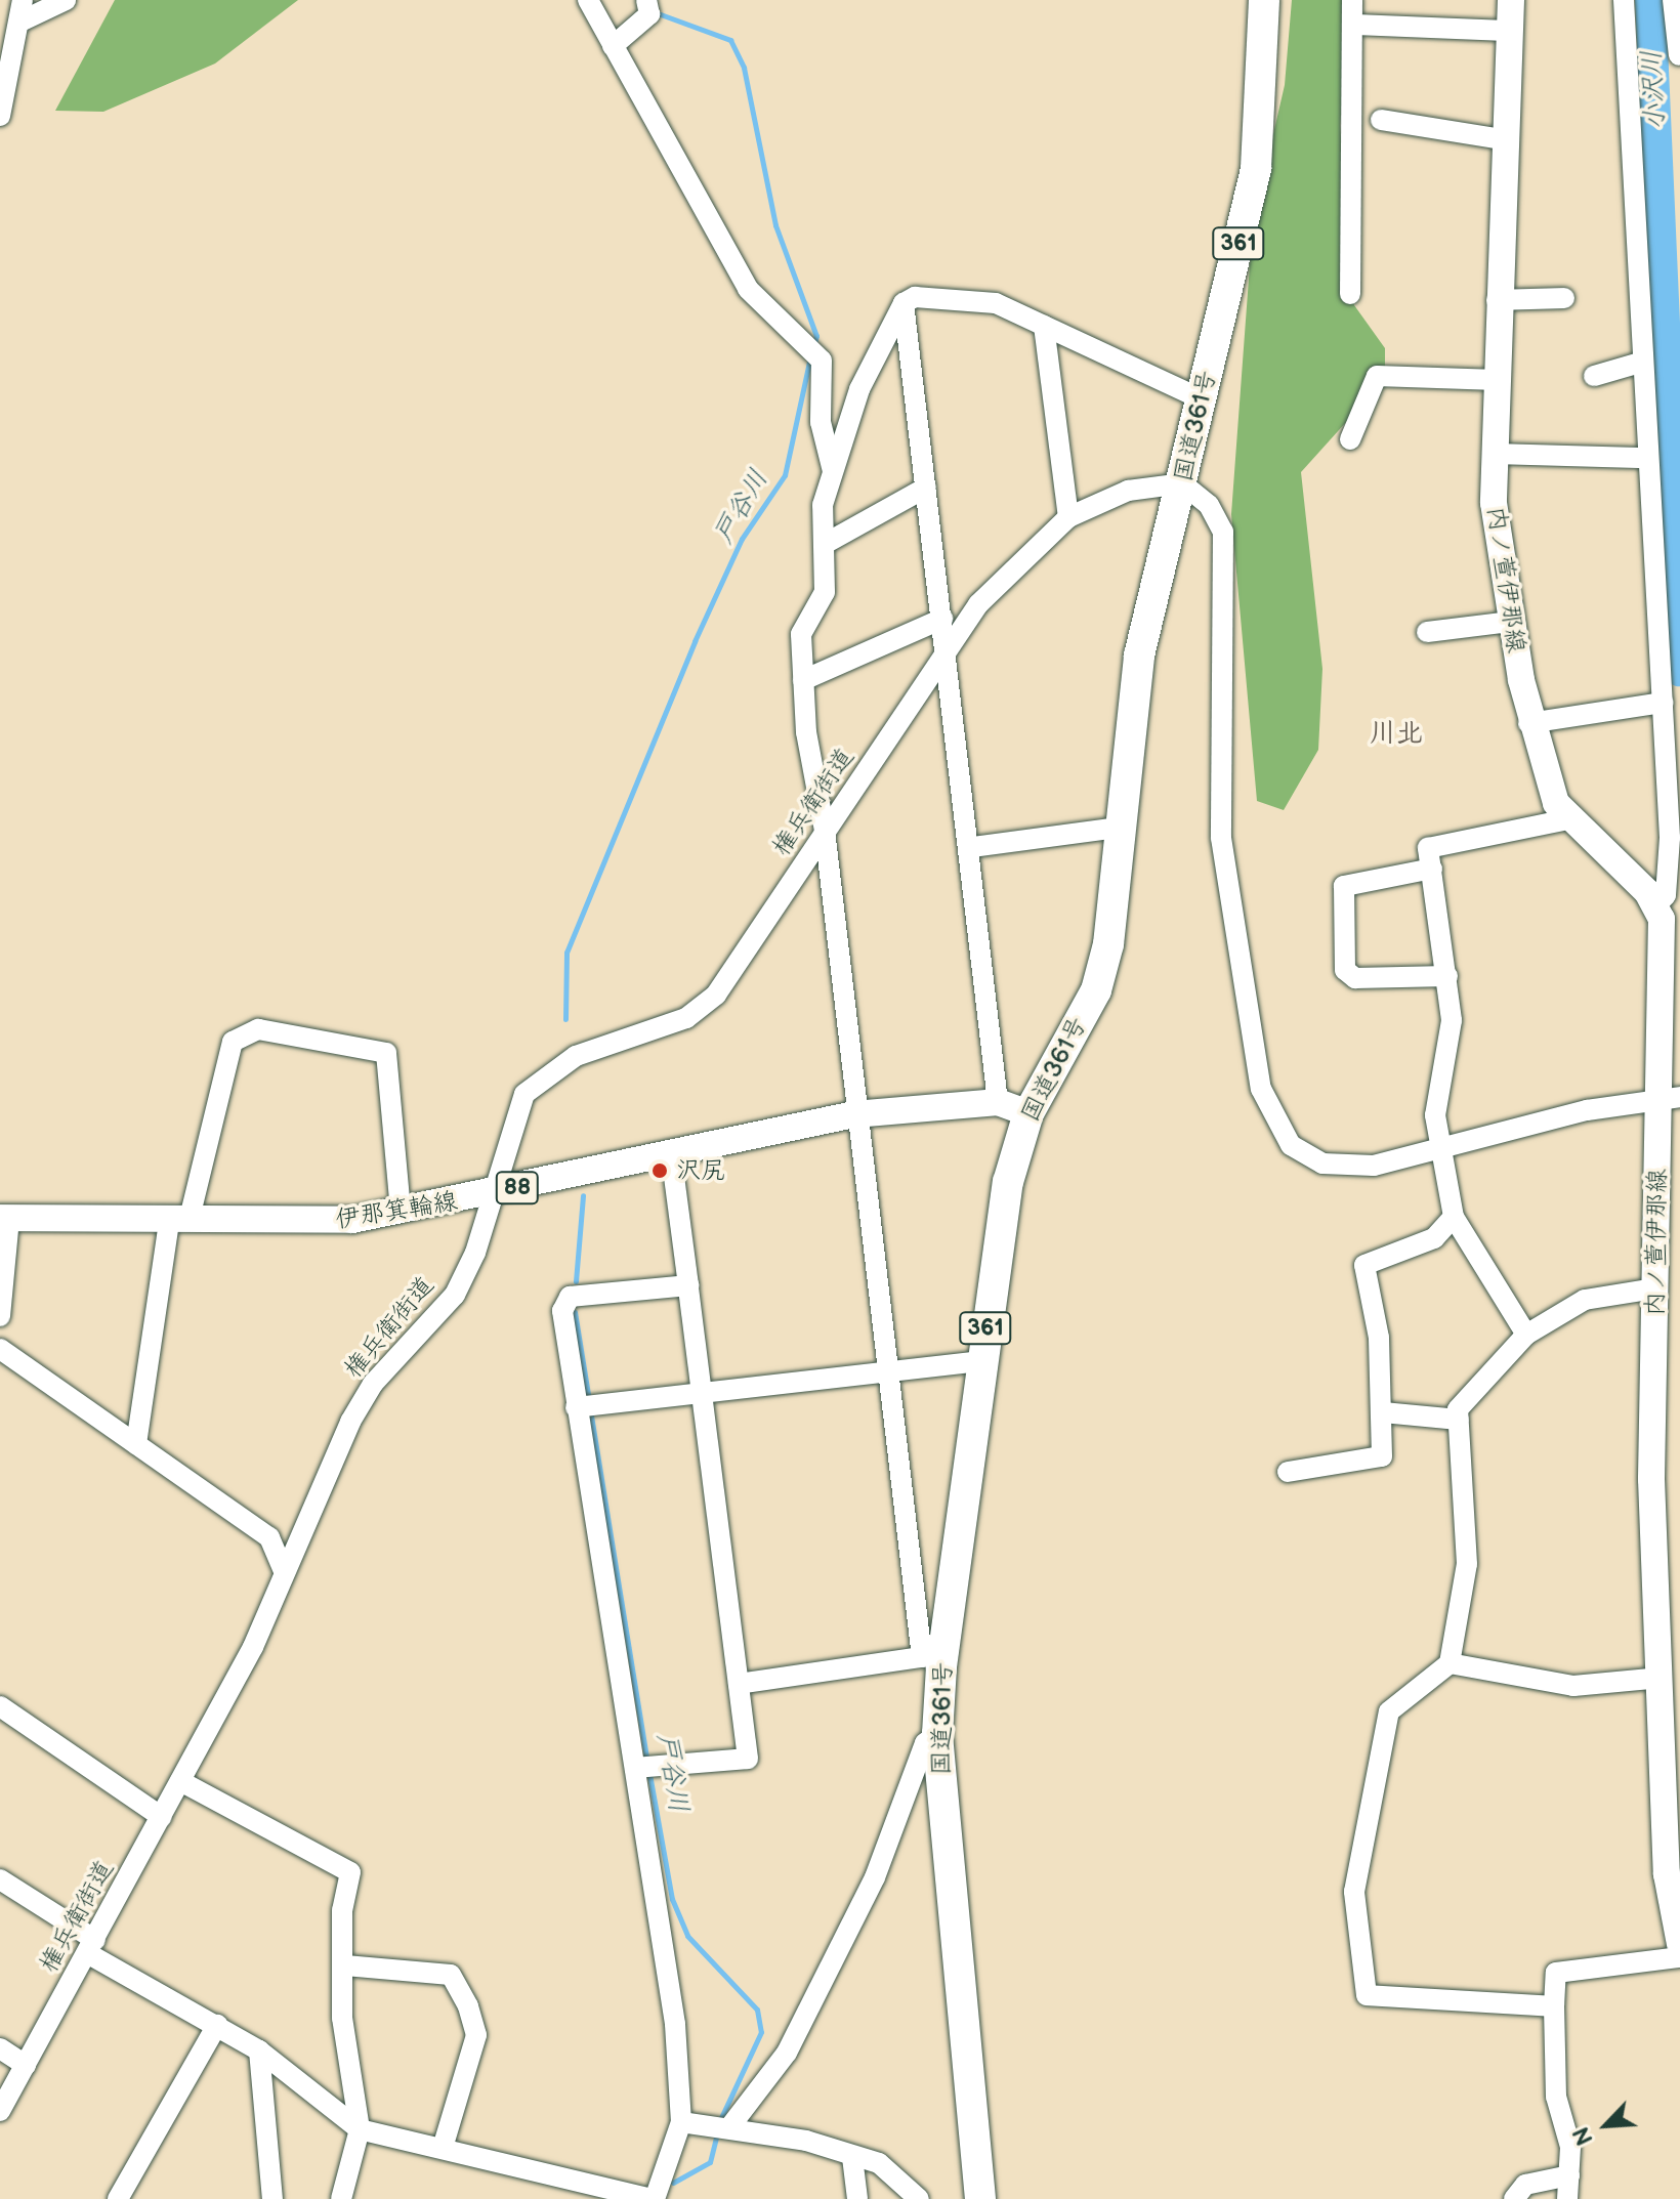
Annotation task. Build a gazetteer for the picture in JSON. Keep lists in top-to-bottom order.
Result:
{
  "streets": {
    "highway": ["361", "国道361号"],
    "main road": ["内ノ萱伊那線", "88", "伊那箕輪線"],
    "street": ["権兵衛街道"]
  },
  "crossings": [
    ["国道361号", "権兵衛街道"],
    ["国道361号", "伊那箕輪線"],
    ["権兵衛街道", "伊那箕輪線"]
  ],
  "districts": ["川北"],
  "water": ["小沢川", "戸谷川"],
  "places": ["沢尻"],
  "north": "bottom left"
}
